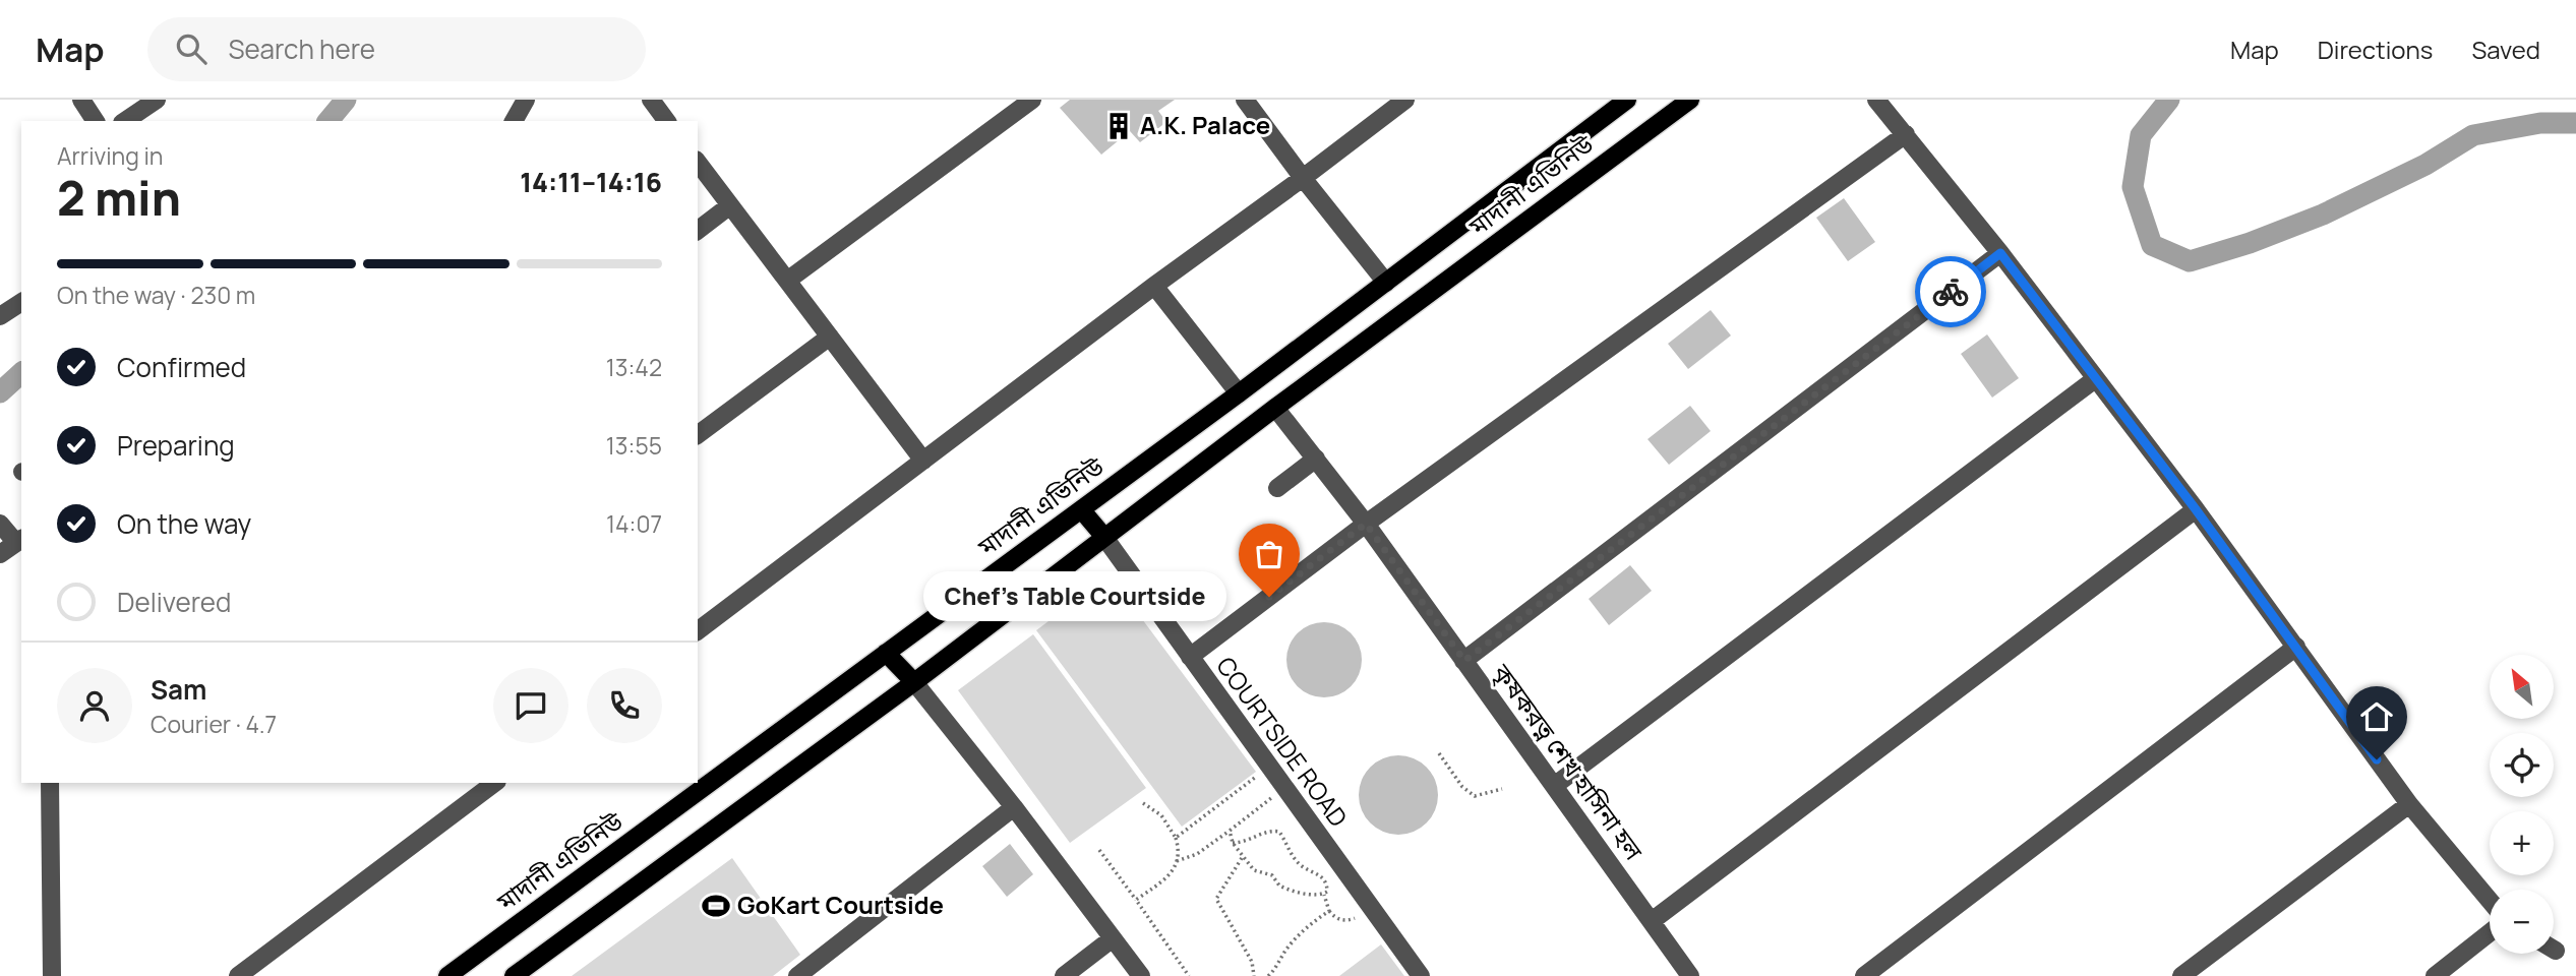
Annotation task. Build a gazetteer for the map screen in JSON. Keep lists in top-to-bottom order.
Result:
{
  "streets": {
    "main road": ["মাদানী এভিনিউ"],
    "street": ["COURTSIDE ROAD", "কৃষকরত্ন শেখ হাসিনা হল"]
  },
  "crossings": [
    ["মাদানী এভিনিউ", "COURTSIDE ROAD"],
    ["মাদানী এভিনিউ", "কৃষকরত্ন শেখ হাসিনা হল"]
  ],
  "places": {
    "building": ["A.K. Palace"],
    "other": ["Chef's Table Courtside"],
    "sports": ["GoKart Courtside"]
  },
  "north": "top left",
  "page": {
    "header": "Map",
    "search": "Search here",
    "nav": ["Map", "Directions", "Saved"],
    "heading": ["2 min", "Arriving in", "14:11–14:16"],
    "panel": ["Sam", "Courier · 4.7"],
    "bar": "On the way · 230 m",
    "list": [
      ["Confirmed", "13:42"],
      ["Preparing", "13:55"],
      ["On the way", "14:07"],
      "Delivered"
    ],
    "bubble": "Chef's Table Courtside",
    "map_buttons": ["+", "−"]
  }
}
